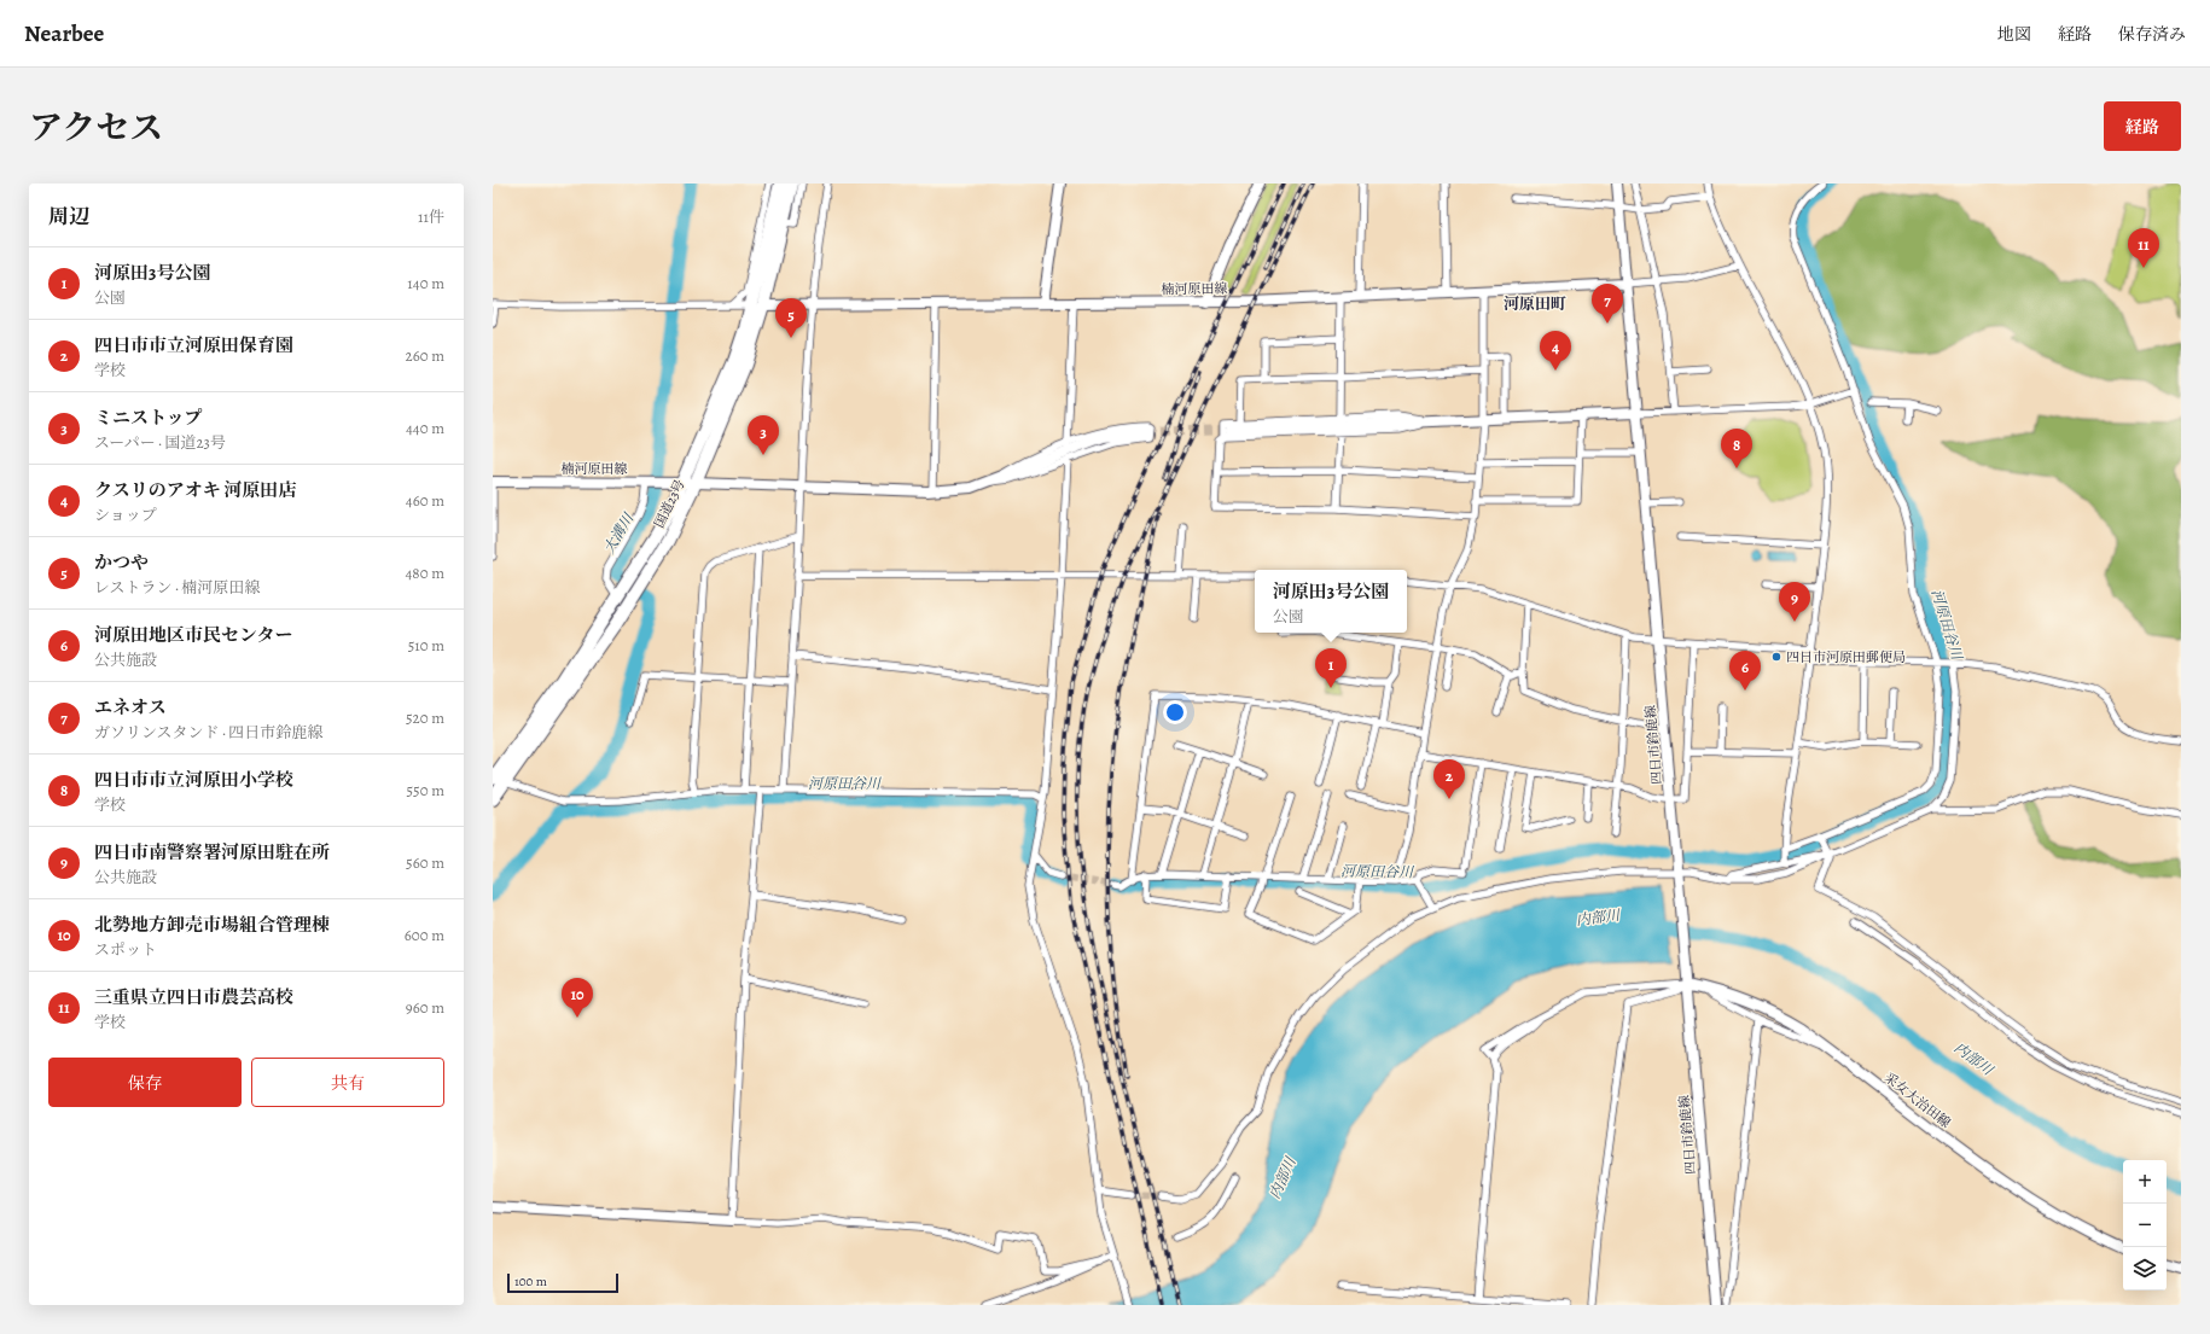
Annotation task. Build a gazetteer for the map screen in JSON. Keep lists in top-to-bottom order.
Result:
{
  "streets": {
    "highway": ["国道23号"],
    "main road": ["楠河原田線", "四日市鈴鹿線", "采女大治田線"]
  },
  "crossings": [
    ["楠河原田線", "国道23号"],
    ["楠河原田線", "四日市鈴鹿線"],
    ["四日市鈴鹿線", "采女大治田線"]
  ],
  "districts": ["河原田町"],
  "water": ["大溝川", "河原田谷川", "内部川"],
  "places": ["四日市河原田郵便局"],
  "scale_bar": "100 m",
  "page": {
    "header": "Nearbee",
    "nav": ["地図", "経路", "保存済み"],
    "title": "アクセス",
    "buttons": [
      "経路",
      ["保存", "共有"]
    ],
    "heading": ["周辺", "11件"],
    "pins": [
      "11",
      "7",
      "5",
      "4",
      "3",
      "8",
      "9",
      "1",
      "6",
      "2",
      "10"
    ],
    "list": [
      {
        "mark": "1",
        "name": "河原田3号公園",
        "note": "公園",
        "value": "140 m"
      },
      {
        "mark": "2",
        "name": "四日市市立河原田保育園",
        "note": "学校",
        "value": "260 m"
      },
      {
        "mark": "3",
        "name": "ミニストップ",
        "note": "スーパー · 国道23号",
        "value": "440 m"
      },
      {
        "mark": "4",
        "name": "クスリのアオキ 河原田店",
        "note": "ショップ",
        "value": "460 m"
      },
      {
        "mark": "5",
        "name": "かつや",
        "note": "レストラン · 楠河原田線",
        "value": "480 m"
      },
      {
        "mark": "6",
        "name": "河原田地区市民センター",
        "note": "公共施設",
        "value": "510 m"
      },
      {
        "mark": "7",
        "name": "エネオス",
        "note": "ガソリンスタンド · 四日市鈴鹿線",
        "value": "520 m"
      },
      {
        "mark": "8",
        "name": "四日市市立河原田小学校",
        "note": "学校",
        "value": "550 m"
      },
      {
        "mark": "9",
        "name": "四日市南警察署河原田駐在所",
        "note": "公共施設",
        "value": "560 m"
      },
      {
        "mark": "10",
        "name": "北勢地方卸売市場組合管理棟",
        "note": "スポット",
        "value": "600 m"
      },
      {
        "mark": "11",
        "name": "三重県立四日市農芸高校",
        "note": "学校",
        "value": "960 m"
      }
    ],
    "popup": ["河原田3号公園", "公園"],
    "map_buttons": ["+", "−"],
    "scale": "100 m"
  }
}
